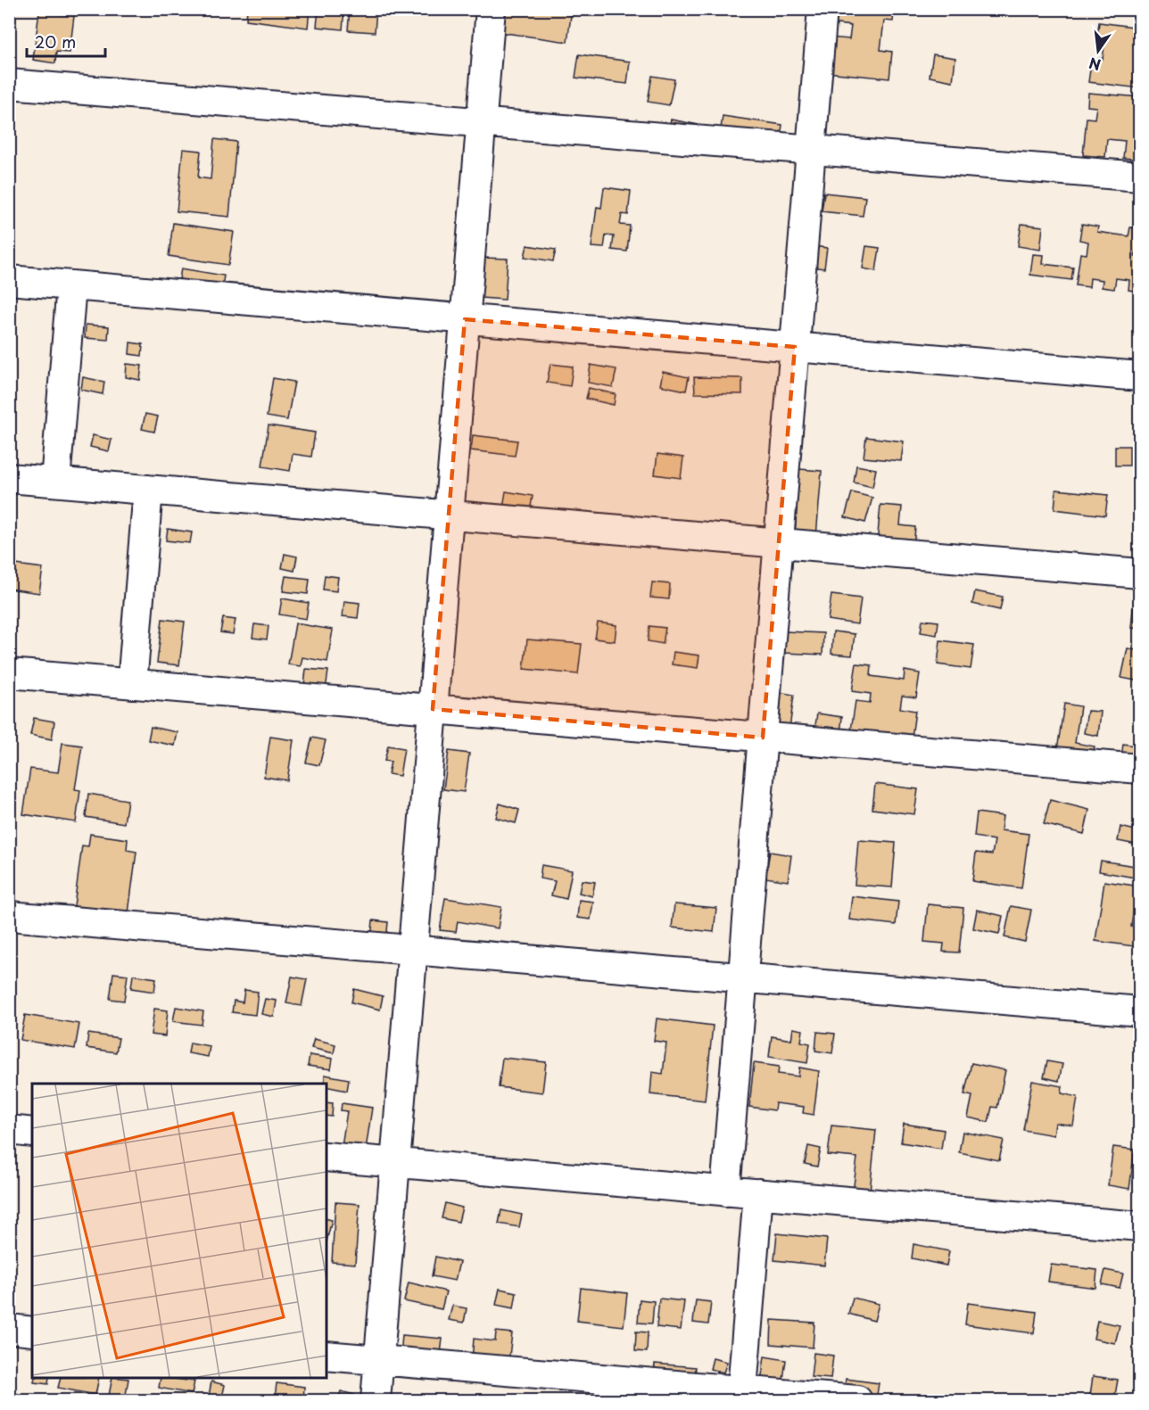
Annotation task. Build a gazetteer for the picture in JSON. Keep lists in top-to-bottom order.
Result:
{
  "scale_bar": "20 m",
  "north": "bottom"
}
